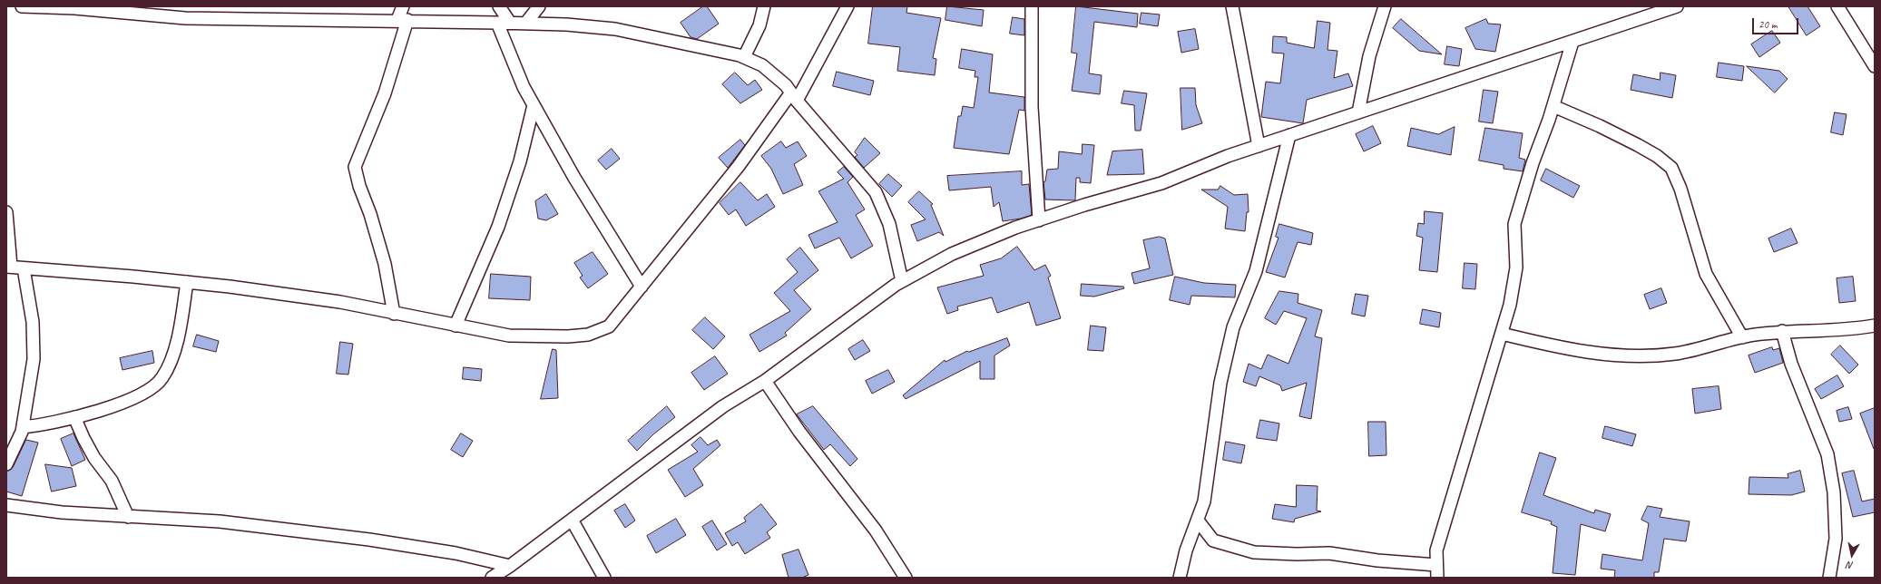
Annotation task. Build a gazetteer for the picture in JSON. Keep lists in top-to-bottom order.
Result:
{
  "scale_bar": "20 m",
  "north": "bottom"
}
